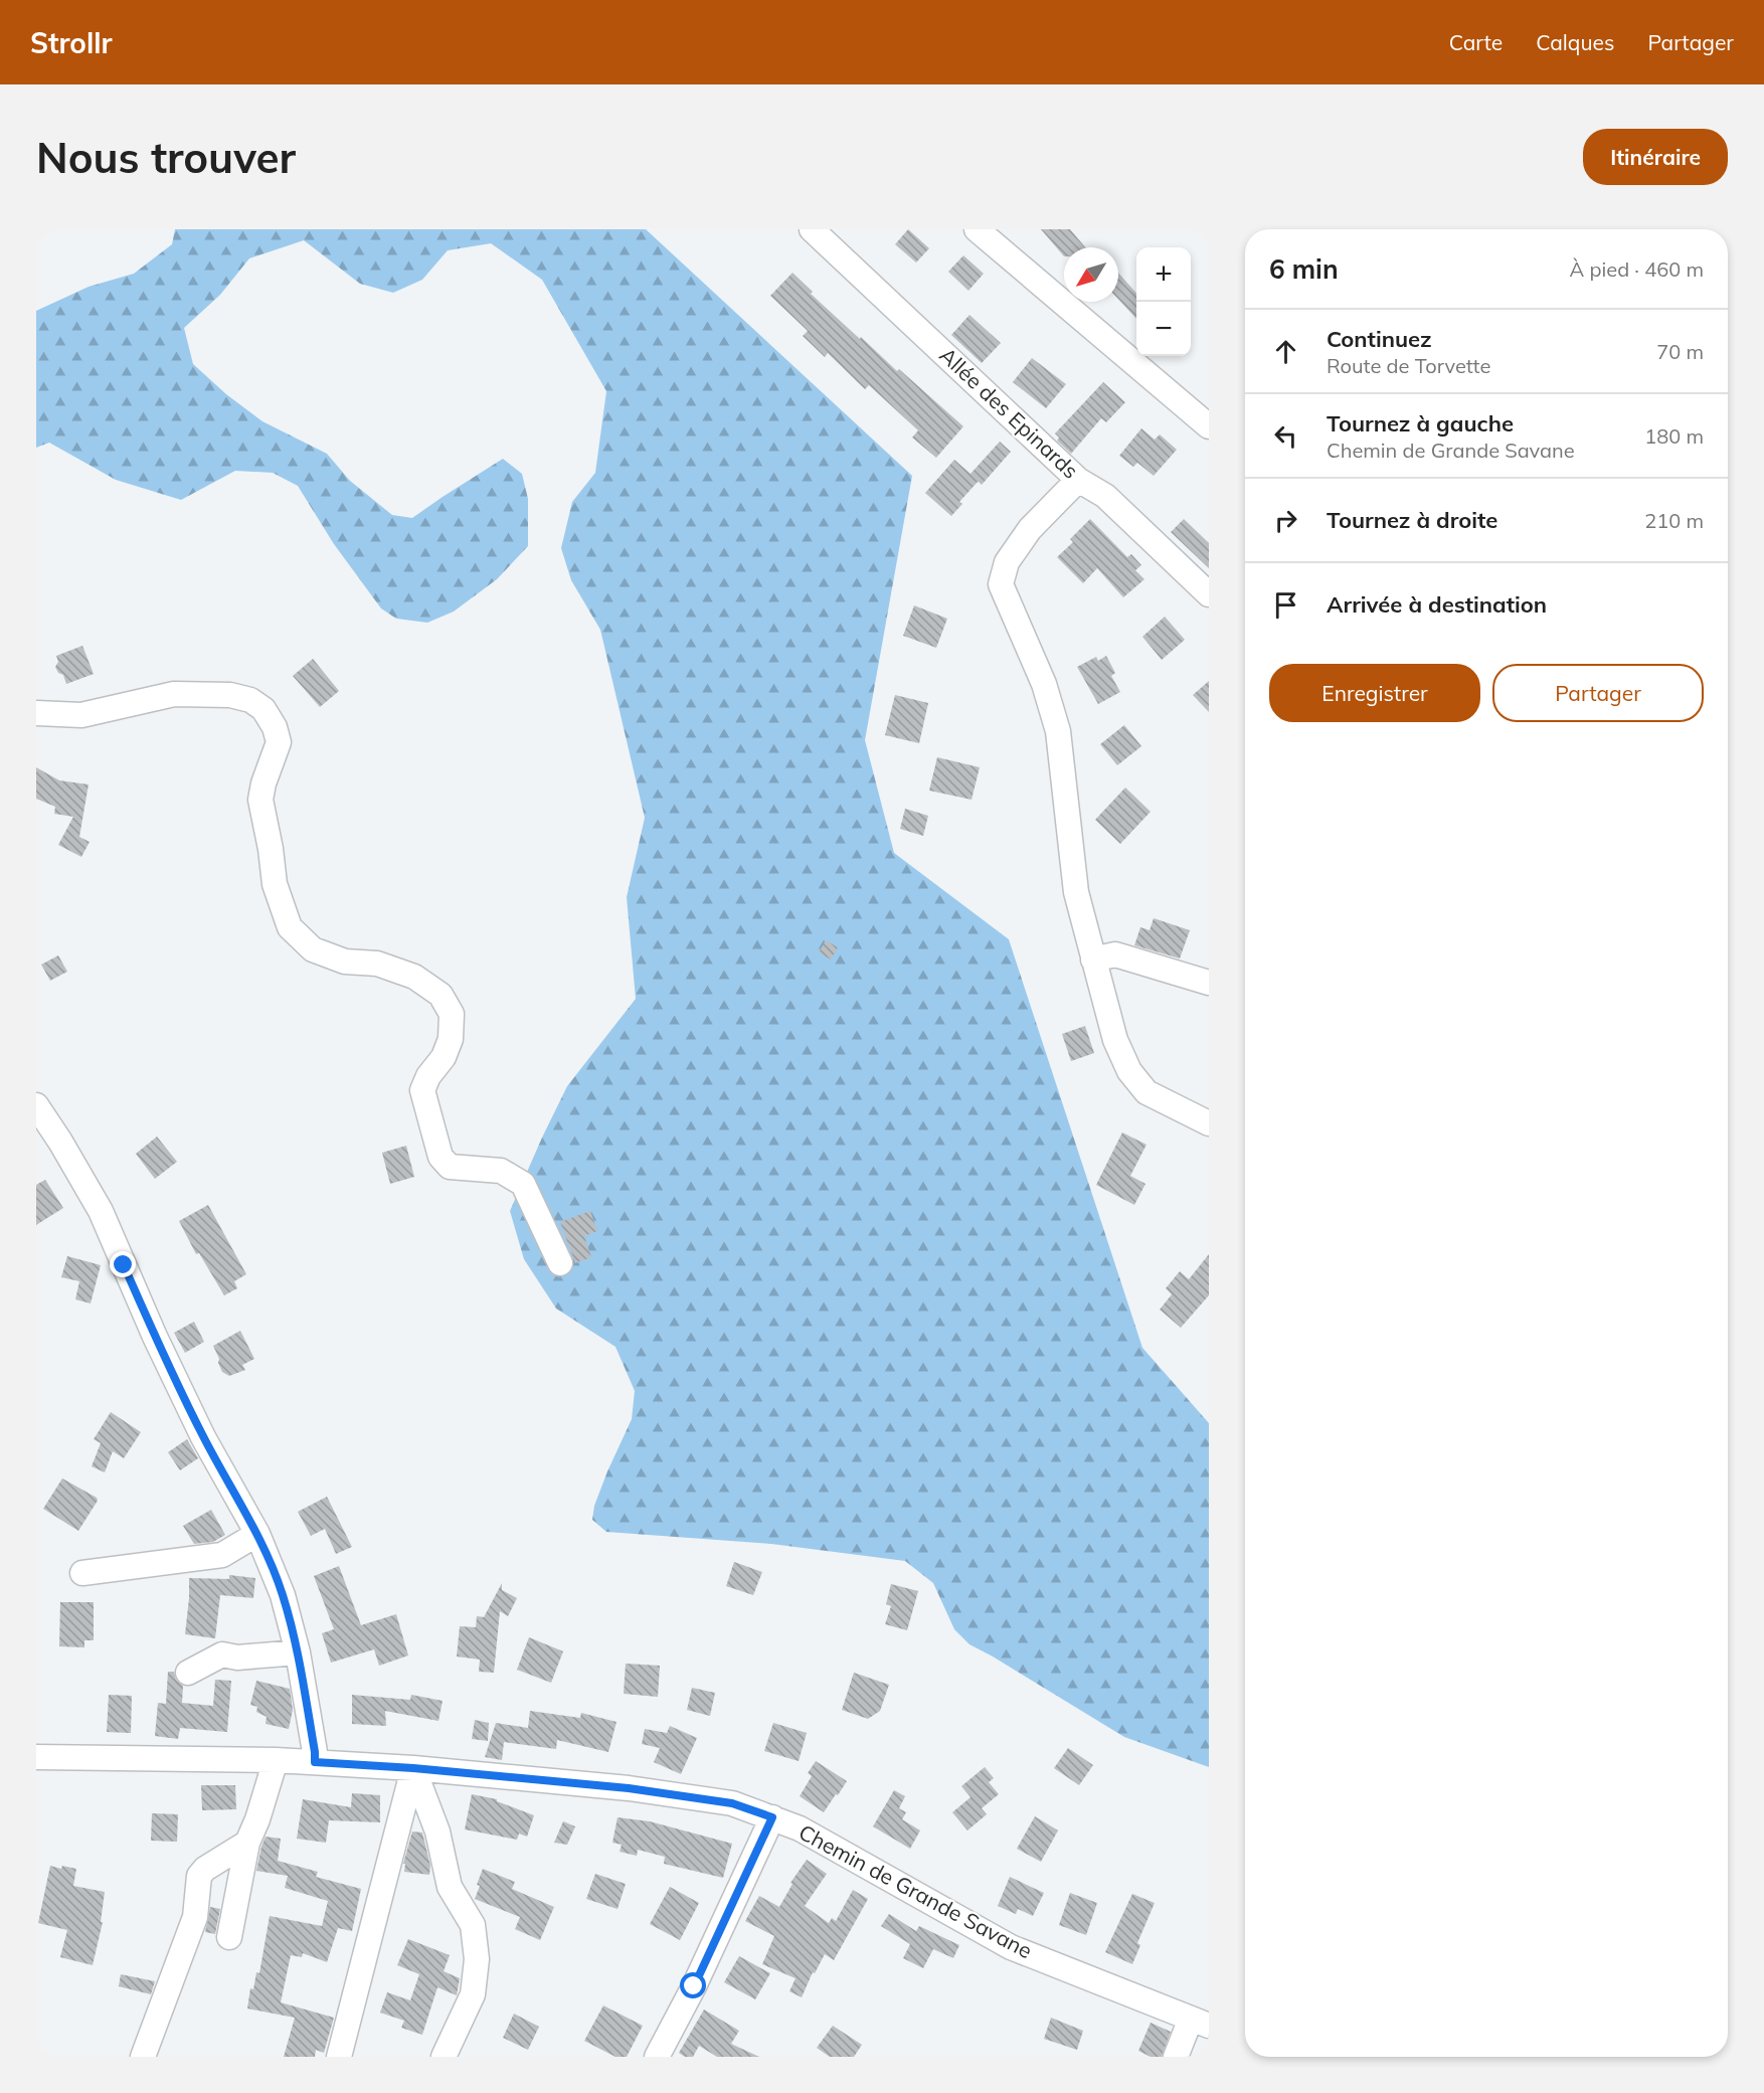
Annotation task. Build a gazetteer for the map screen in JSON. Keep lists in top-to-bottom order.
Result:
{
  "streets": {
    "street": ["Allée des Epinards", "Chemin de Grande Savane"]
  },
  "north": "bottom left",
  "page": {
    "header": "Strollr",
    "nav": ["Carte", "Calques", "Partager"],
    "buttons": [
      "Itinéraire",
      ["Enregistrer", "Partager"]
    ],
    "title": "Nous trouver",
    "heading": ["6 min", "À pied · 460 m"],
    "map_buttons": ["+", "−"],
    "list": [
      ["Continuez", "Route de Torvette", "70 m"],
      ["Tournez à gauche", "Chemin de Grande Savane", "180 m"],
      ["Tournez à droite", "210 m"],
      "Arrivée à destination"
    ]
  }
}
